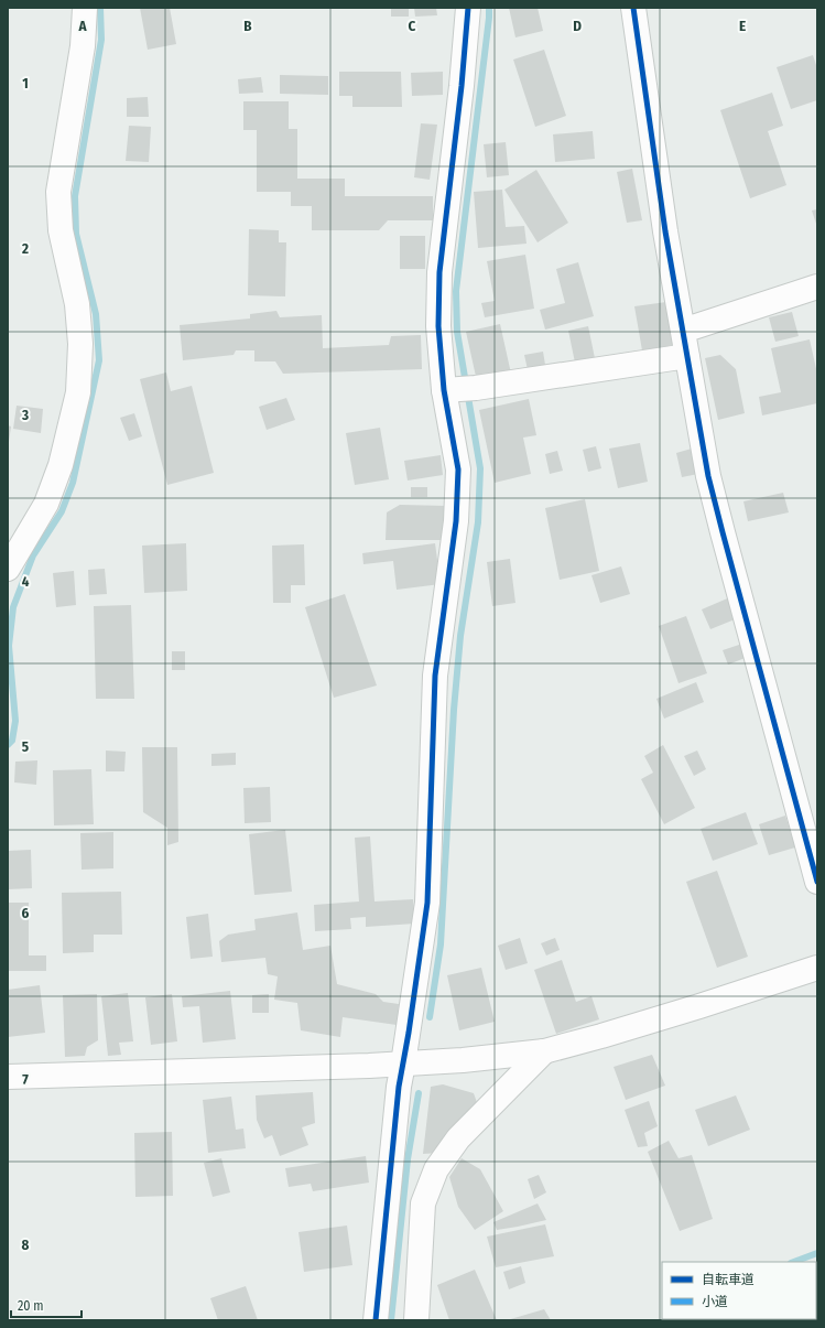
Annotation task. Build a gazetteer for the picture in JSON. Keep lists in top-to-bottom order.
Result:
{
  "legend": ["自転車道", "小道"],
  "scale_bar": "20 m",
  "grid": {
    "columns": [
      "A",
      "B",
      "C",
      "D",
      "E"
    ],
    "rows": [
      "1",
      "2",
      "3",
      "4",
      "5",
      "6",
      "7",
      "8"
    ]
  }
}
